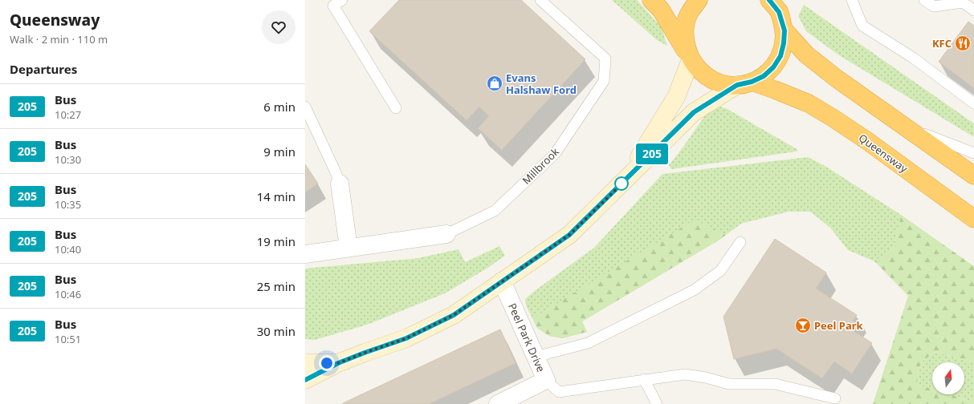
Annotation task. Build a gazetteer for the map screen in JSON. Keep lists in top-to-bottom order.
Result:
{
  "streets": {
    "highway": ["Queensway"],
    "street": ["Millbrook", "Peel Park Drive"]
  },
  "places": {
    "restaurant": ["KFC"],
    "shop": ["Evans Halshaw Ford"],
    "bar": ["Peel Park"]
  },
  "lines": ["bus line 205"],
  "north": "top",
  "page": {
    "heading": [
      ["Queensway", "Walk · 2 min · 110 m"],
      "Departures"
    ],
    "on_map": "205",
    "list": [
      {
        "mark": "205",
        "name": "Bus",
        "note": "10:27",
        "value": "6 min"
      },
      {
        "mark": "205",
        "name": "Bus",
        "note": "10:30",
        "value": "9 min"
      },
      {
        "mark": "205",
        "name": "Bus",
        "note": "10:35",
        "value": "14 min"
      },
      {
        "mark": "205",
        "name": "Bus",
        "note": "10:40",
        "value": "19 min"
      },
      {
        "mark": "205",
        "name": "Bus",
        "note": "10:46",
        "value": "25 min"
      },
      {
        "mark": "205",
        "name": "Bus",
        "note": "10:51",
        "value": "30 min"
      }
    ]
  }
}
